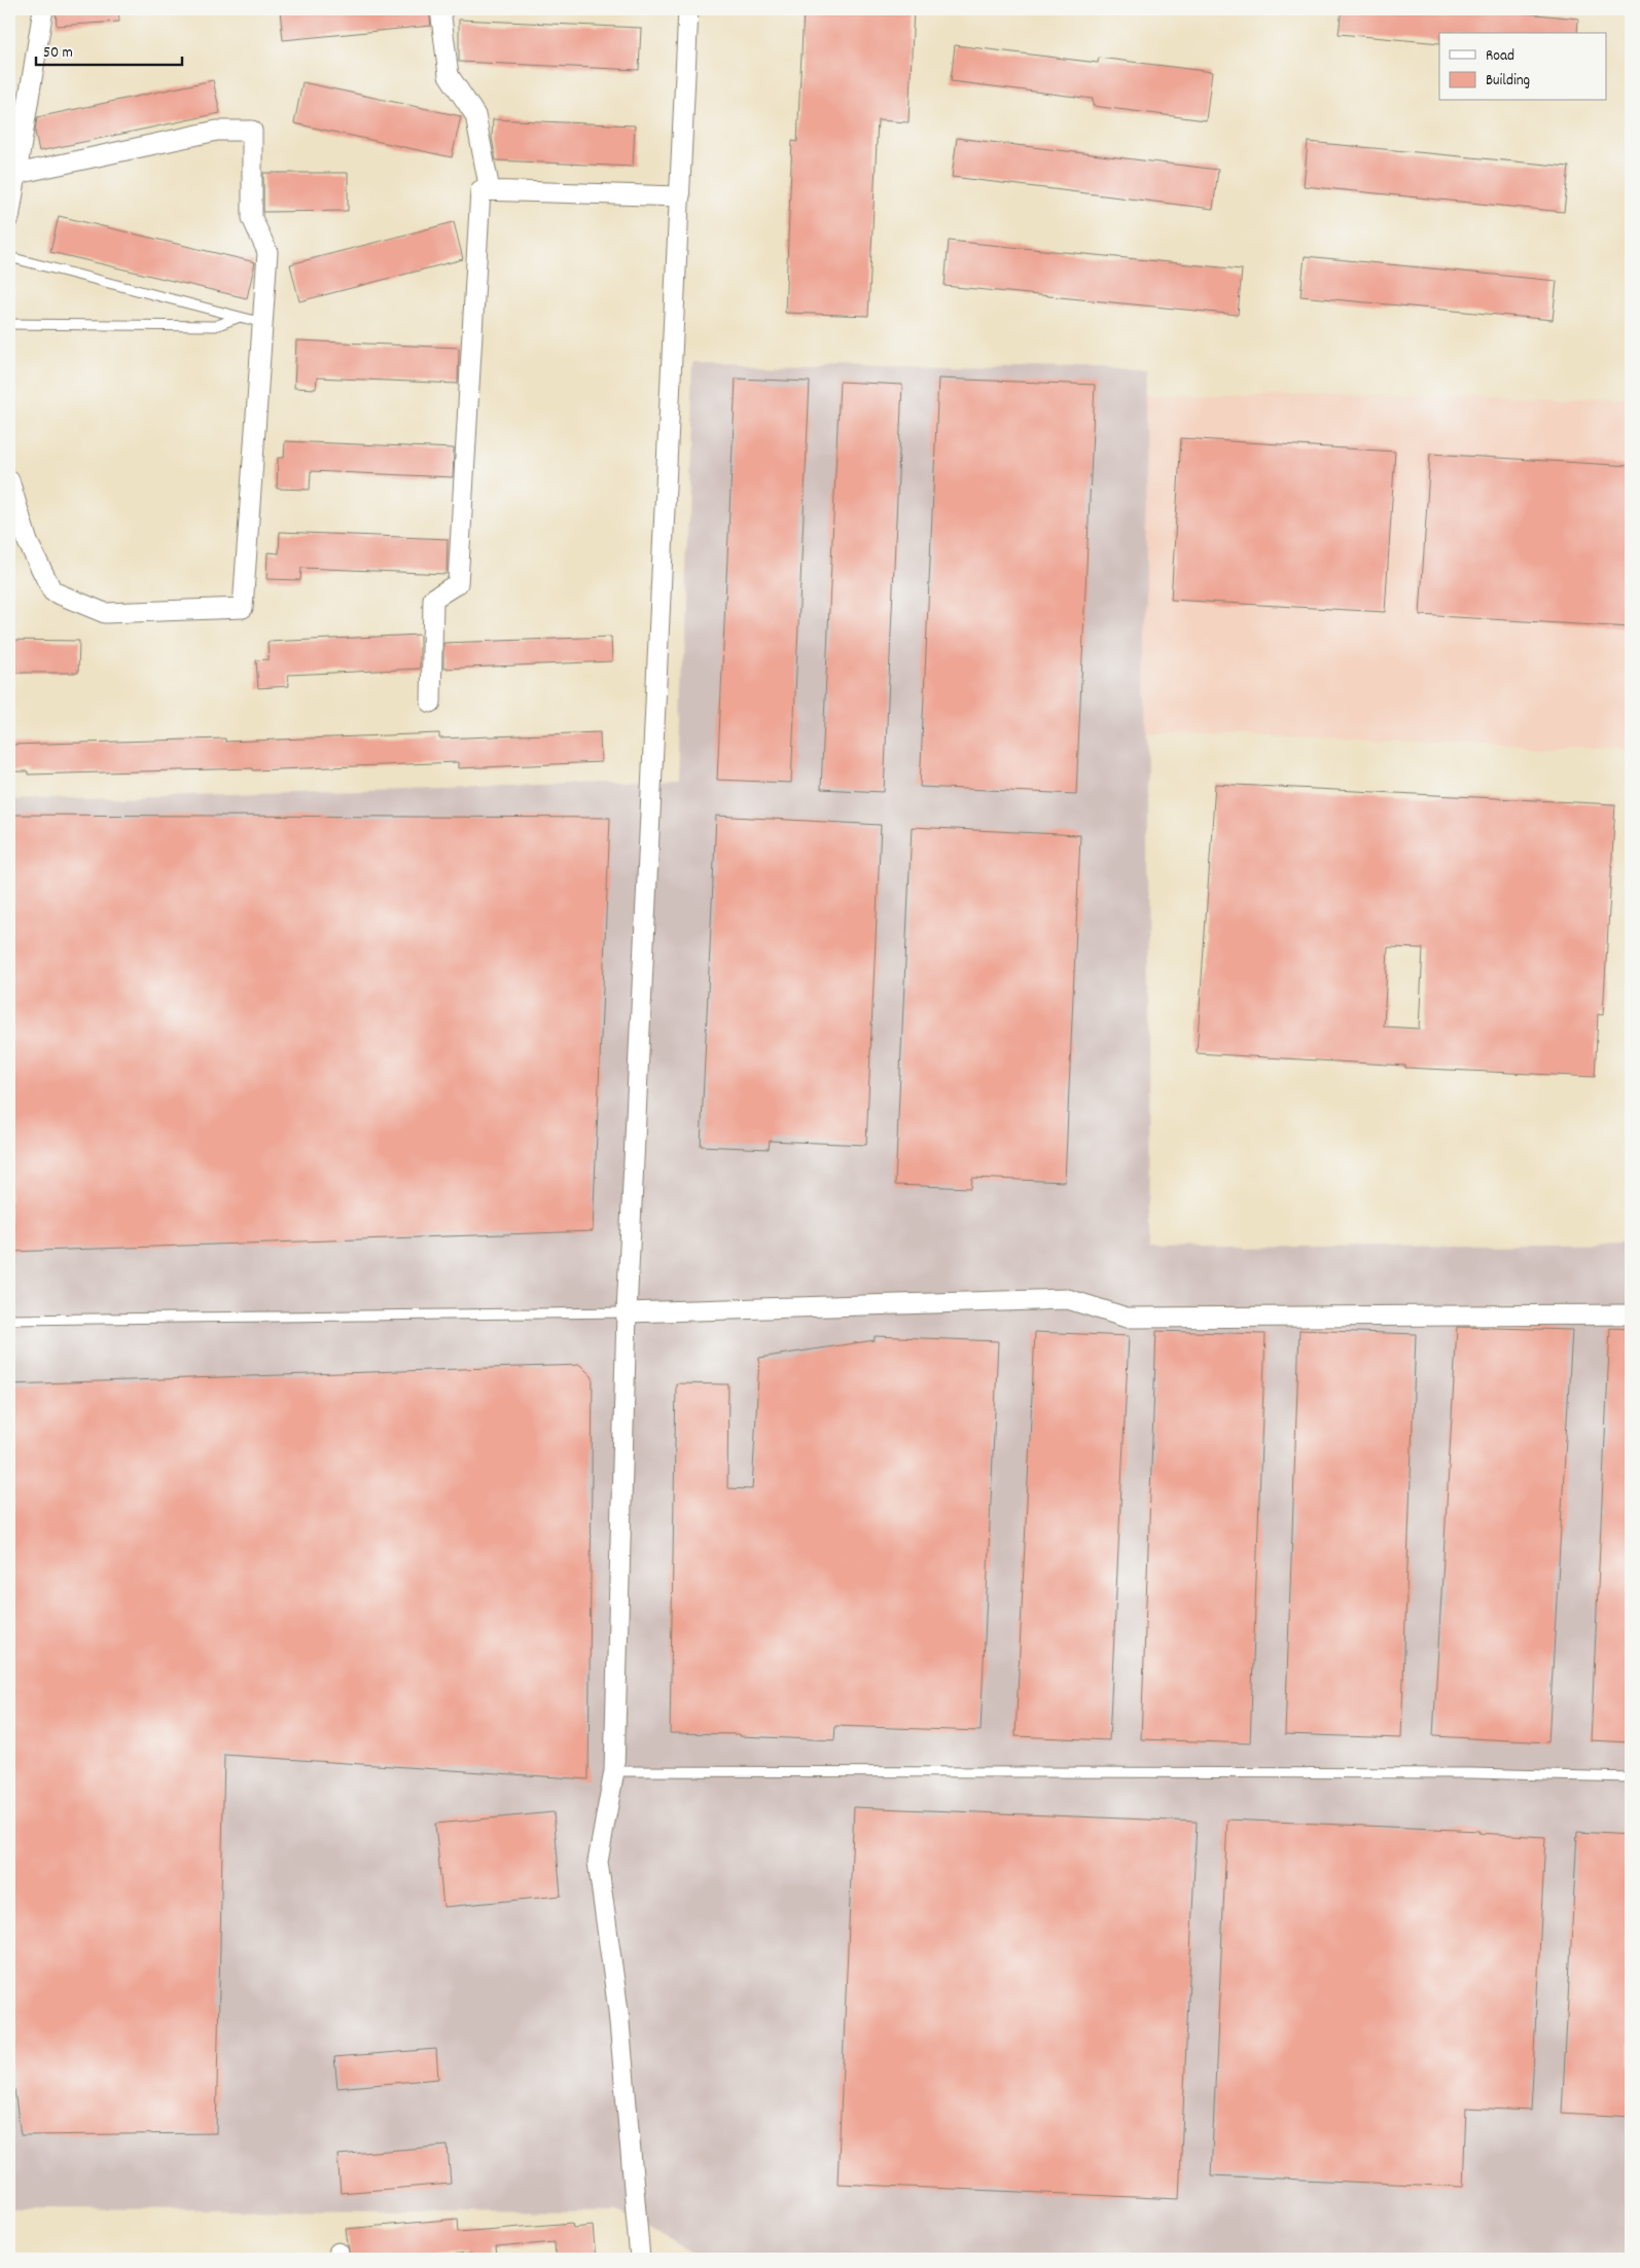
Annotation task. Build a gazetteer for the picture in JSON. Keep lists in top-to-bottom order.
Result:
{
  "legend": ["Road", "Building"],
  "scale_bar": "50 m"
}
